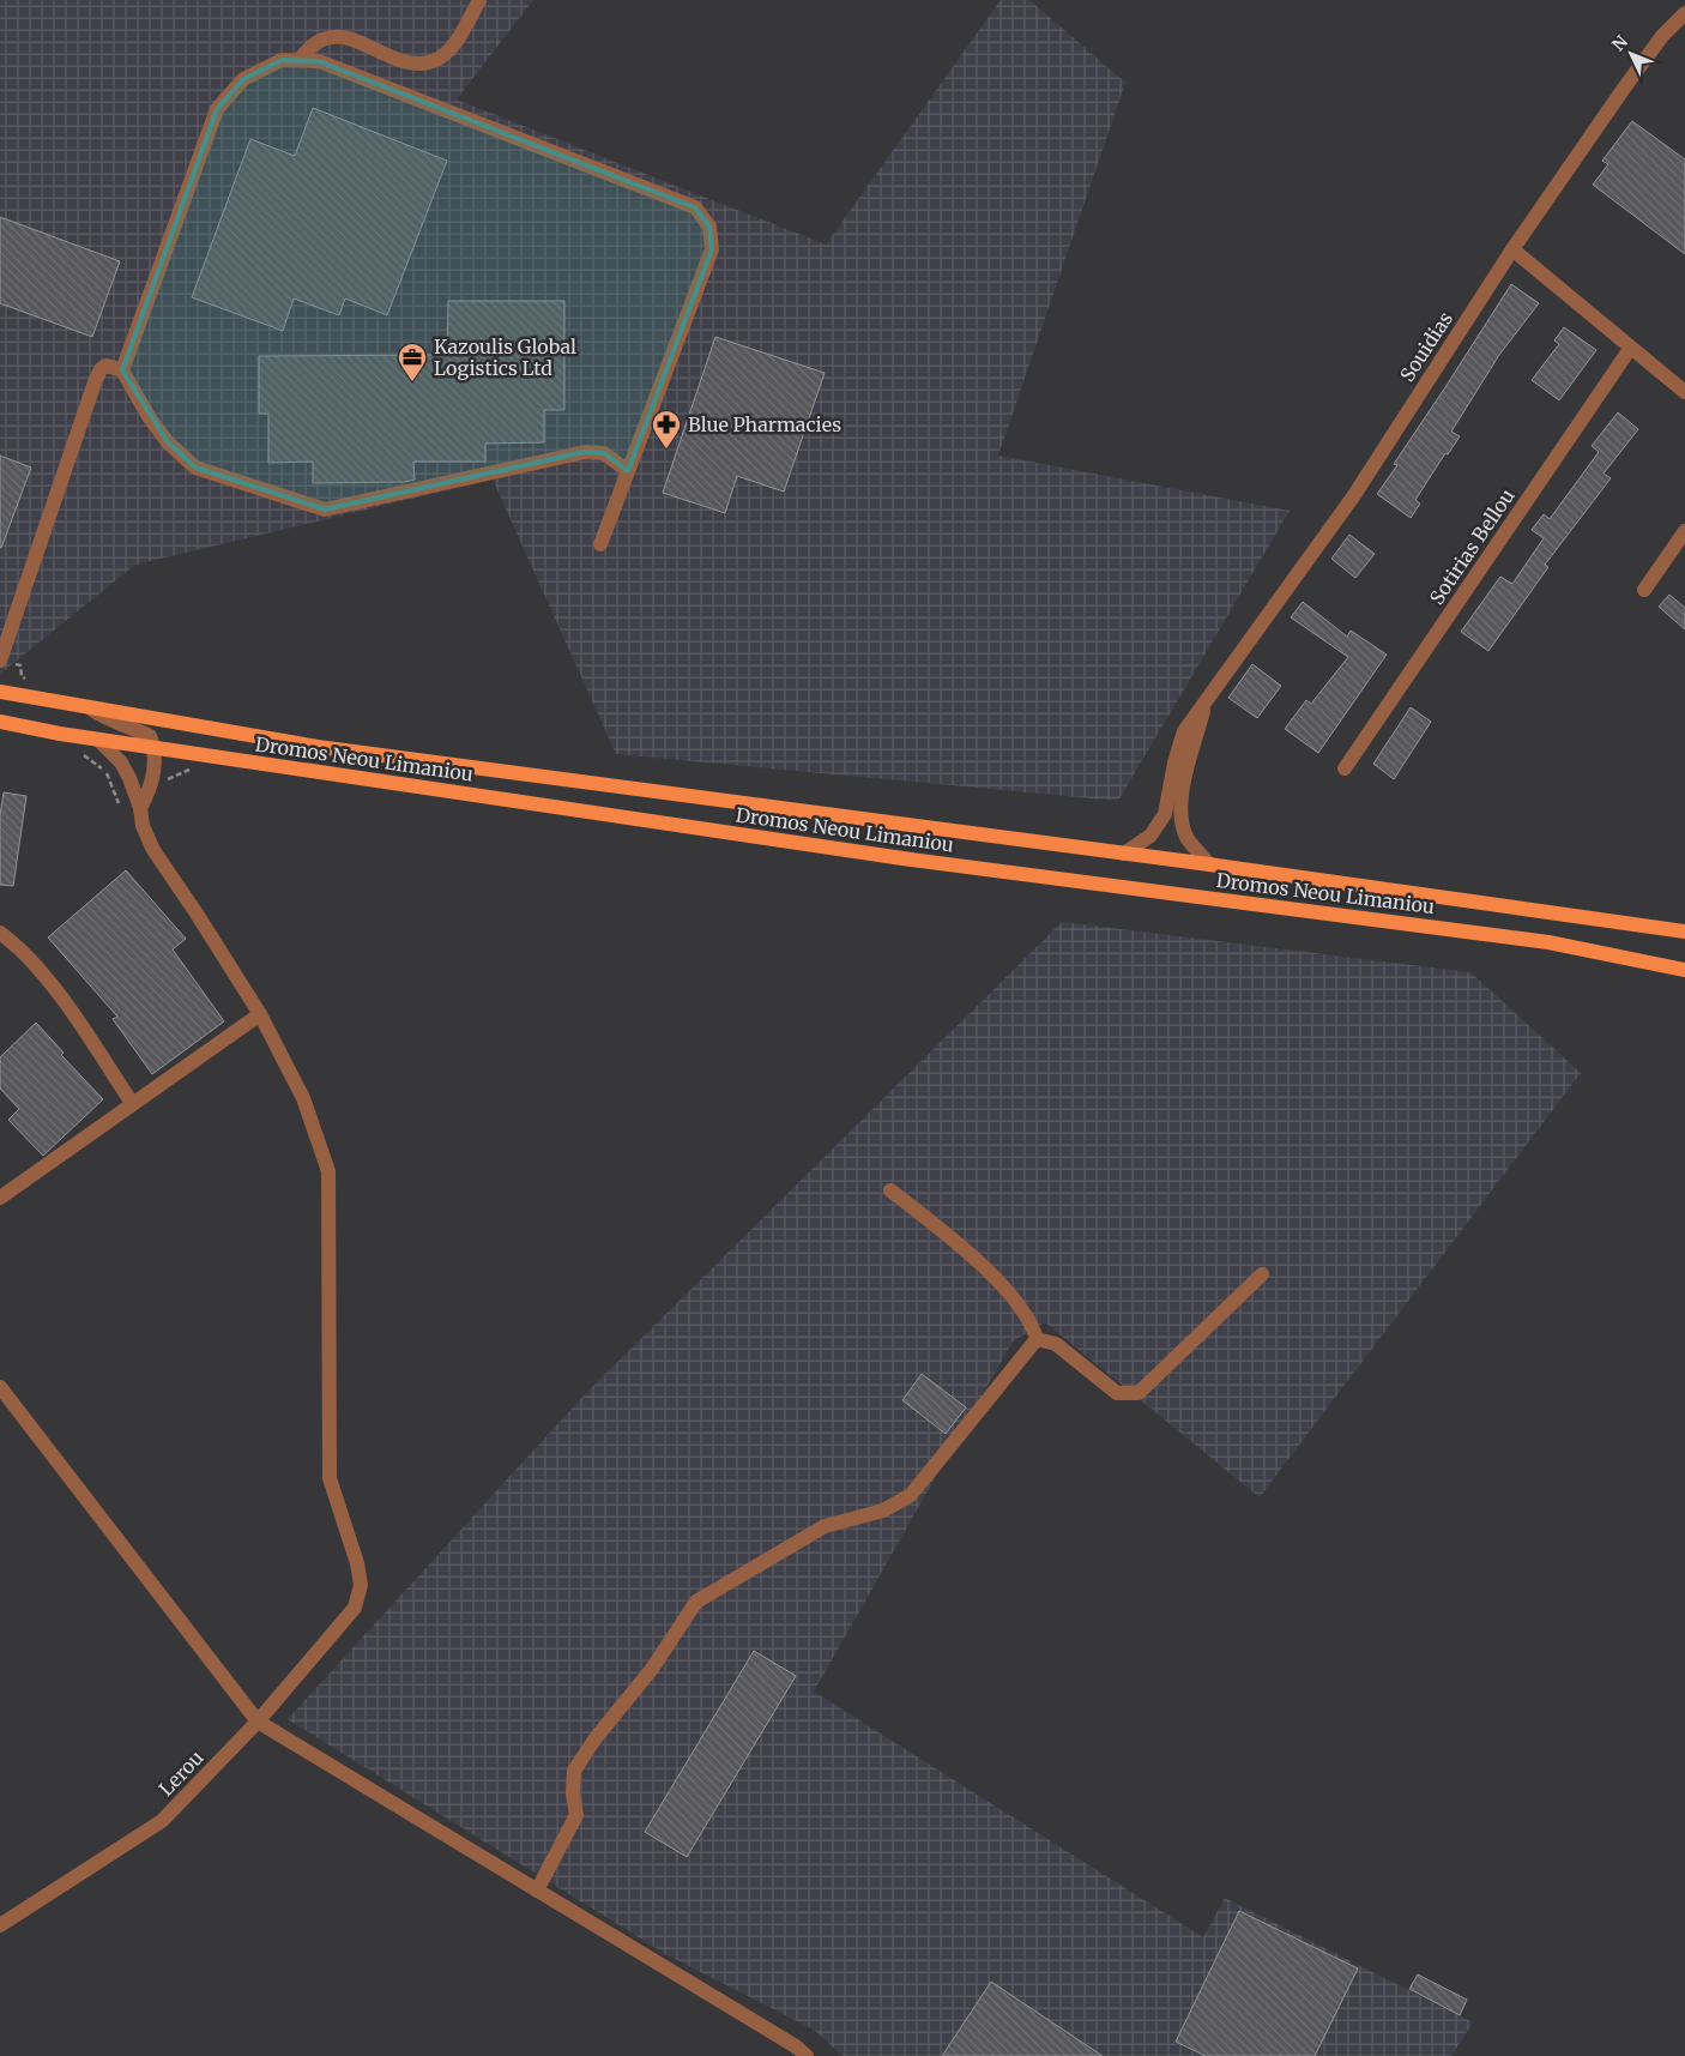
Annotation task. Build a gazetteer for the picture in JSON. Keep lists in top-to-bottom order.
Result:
{
  "streets": {
    "main road": ["Dromos Neou Limaniou"],
    "street": ["Souidias", "Sotirias Bellou", "Lerou"]
  },
  "crossings": [
    ["Souidias", "Dromos Neou Limaniou"]
  ],
  "places": {
    "office": ["Kazoulis Global Logistics Ltd"],
    "pharmacy": ["Blue Pharmacies"]
  },
  "north": "top left"
}
